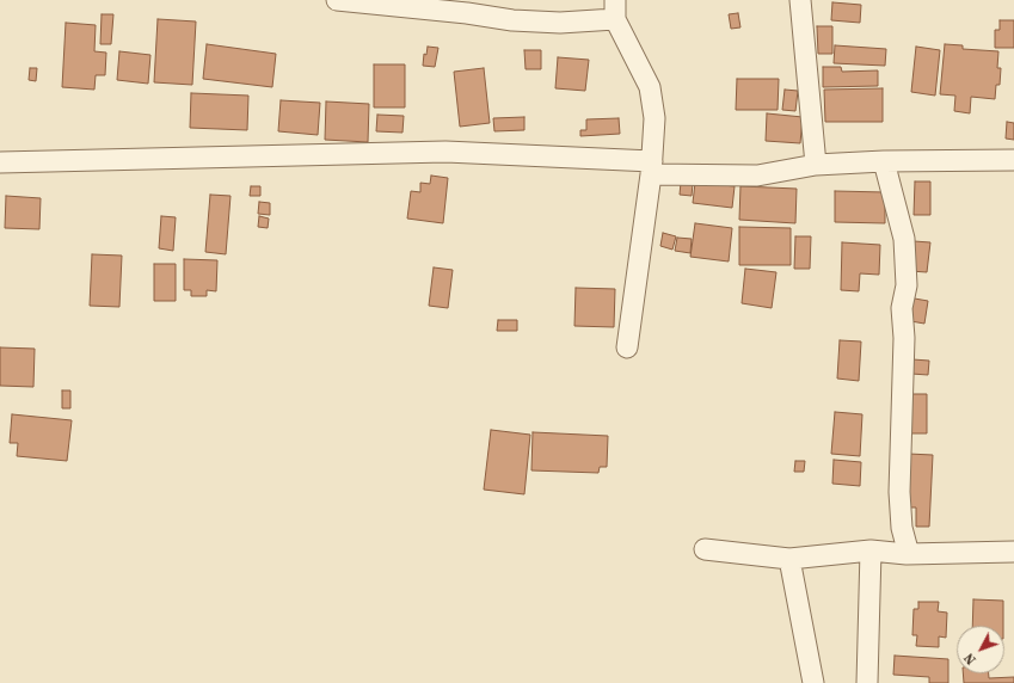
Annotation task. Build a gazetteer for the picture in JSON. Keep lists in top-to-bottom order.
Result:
{
  "north": "bottom left"
}
